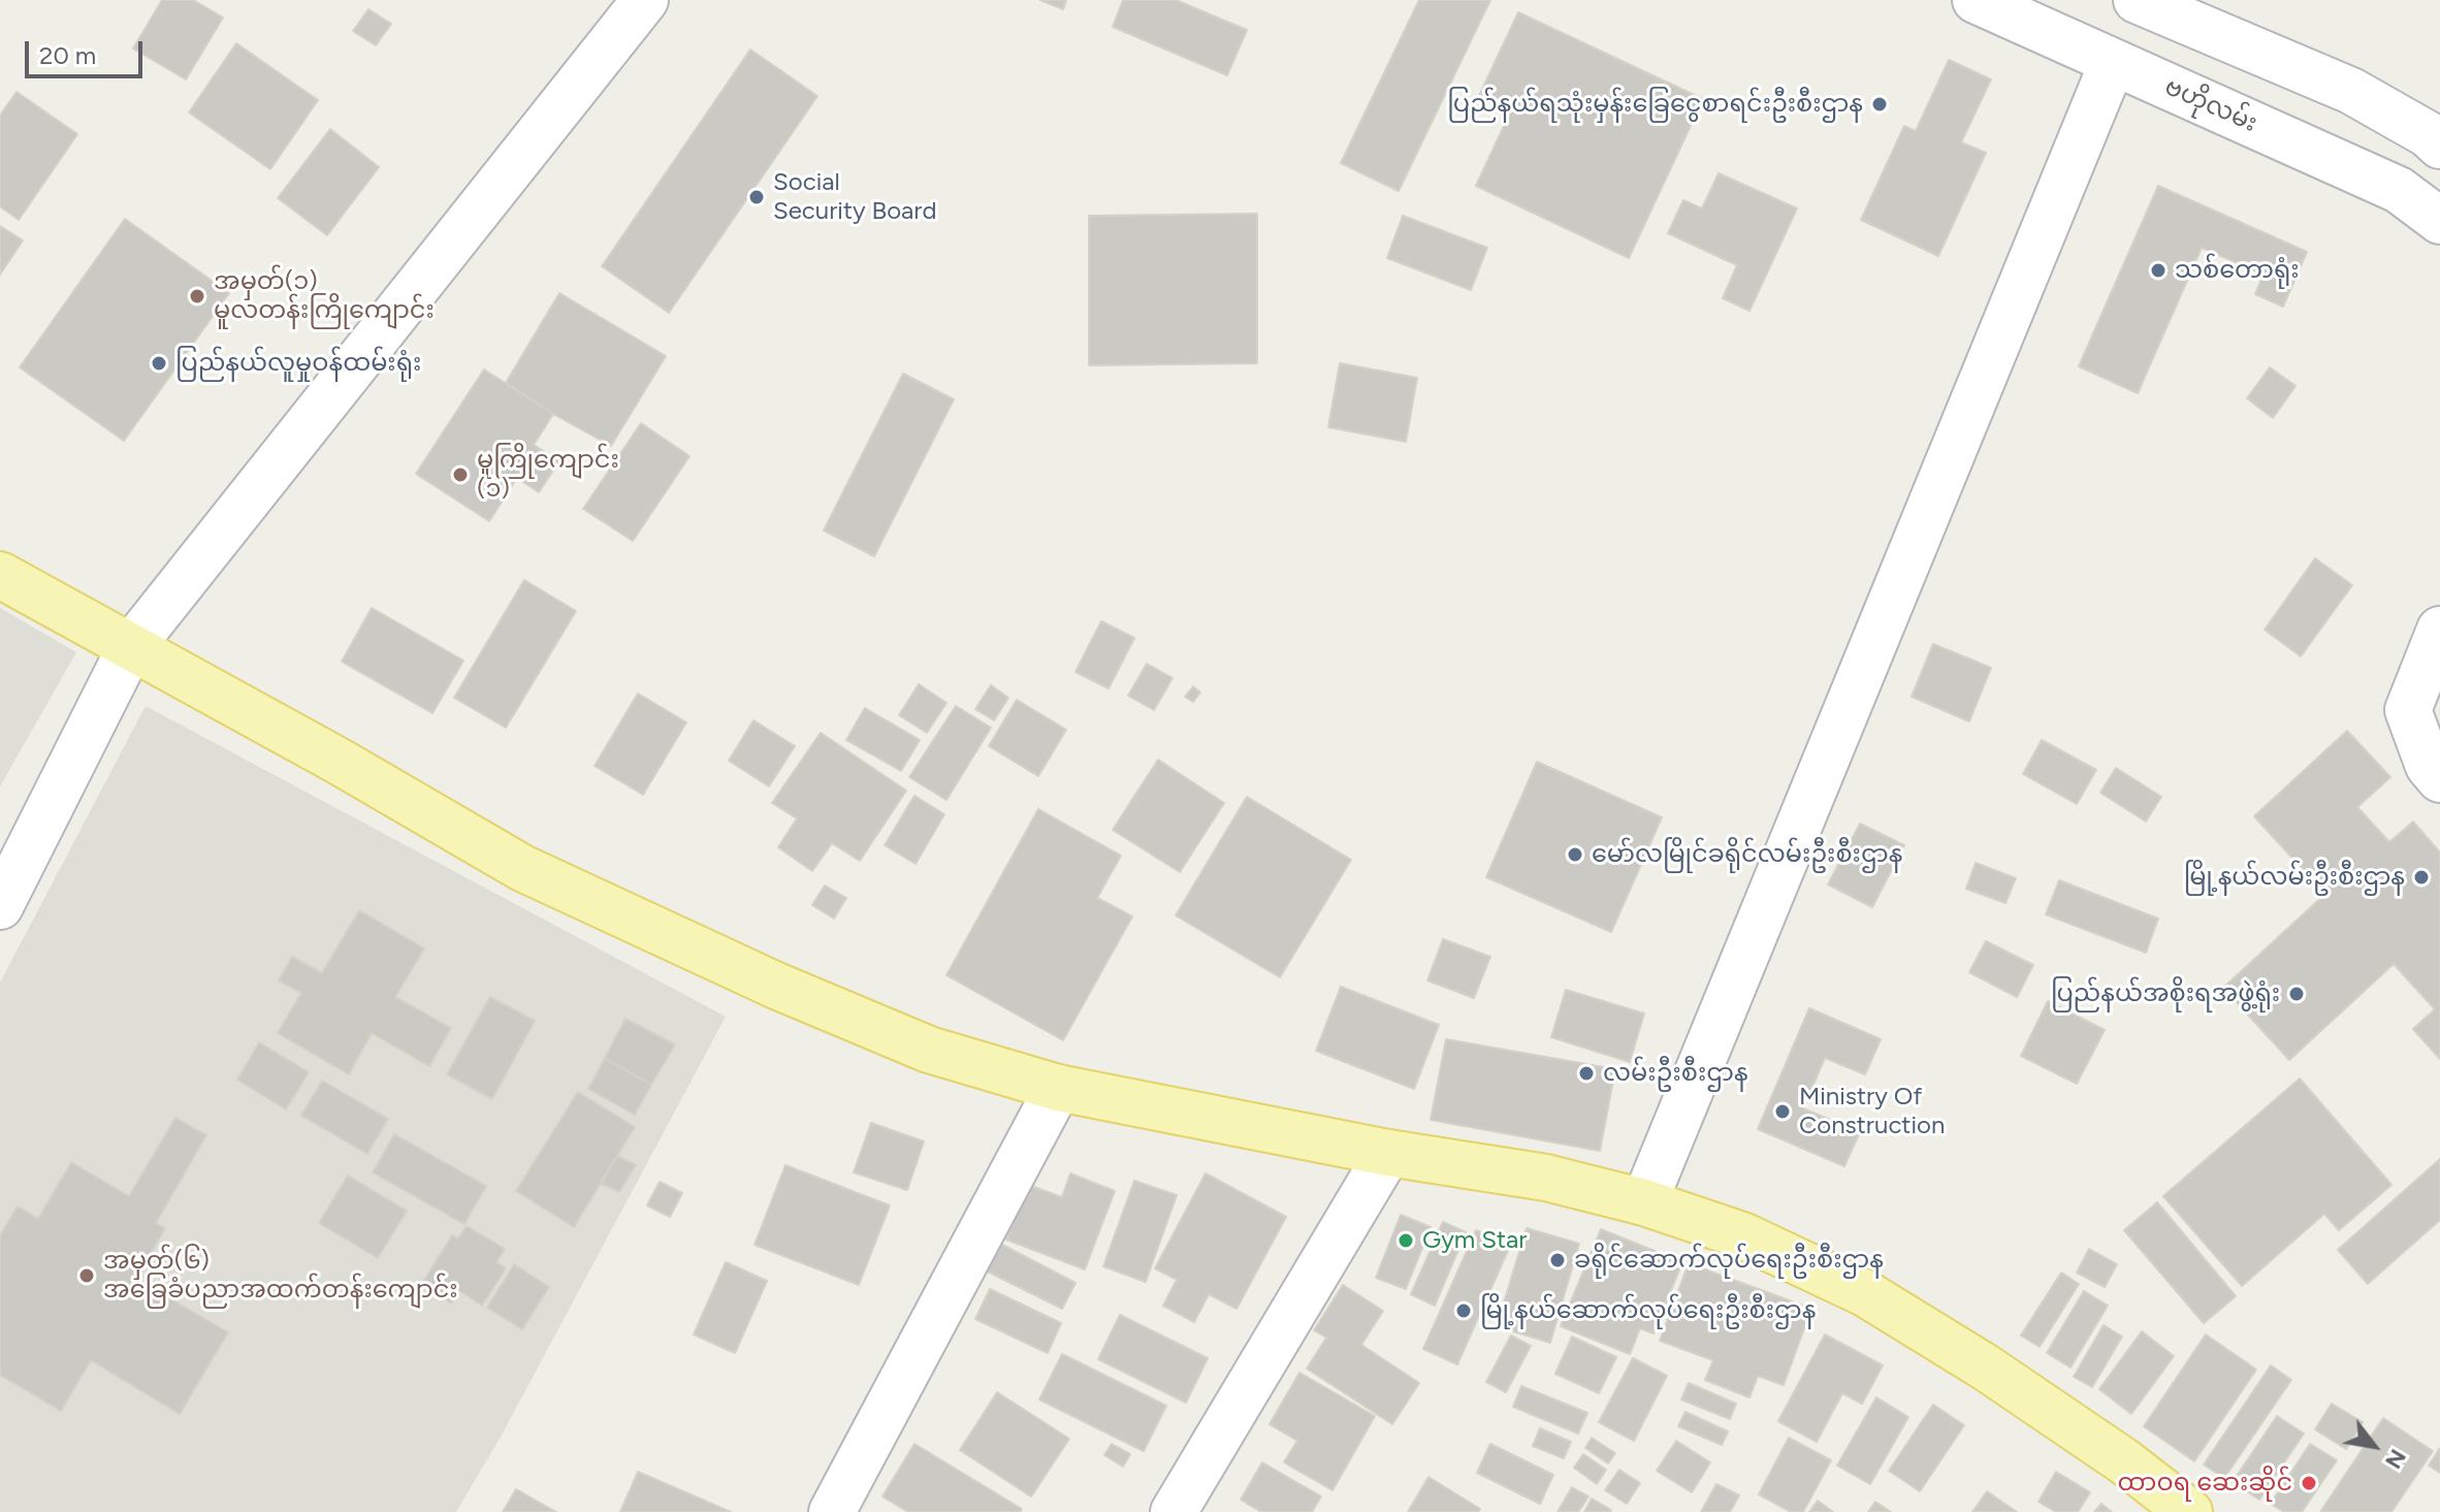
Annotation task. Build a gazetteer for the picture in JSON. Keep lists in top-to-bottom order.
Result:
{
  "streets": {
    "street": ["ဗဟိုလမ်း"]
  },
  "places": [
    "ပြည်နယ်ရသုံးမှန်းခြေငွေစာရင်းဦးစီးဌာန",
    "Social Security Board",
    "သစ်တောရုံး",
    "အမှတ်(၁) မူလတန်းကြိုကျောင်း",
    "ပြည်နယ်လူမှုဝန်ထမ်းရုံး",
    "မူကြိုကျောင်း (၁)",
    "မော်လမြိုင်ခရိုင်လမ်းဦးစီးဌာန",
    "မြို့နယ်လမ်းဦးစီးဌာန",
    "ပြည်နယ်အစိုးရအဖွဲ့ရုံး",
    "လမ်းဦးစီးဌာန",
    "Ministry Of Construction",
    "Gym Star",
    "ခရိုင်ဆောက်လုပ်ရေးဦးစီးဌာန",
    "အမှတ်(၆) အခြေခံပညာအထက်တန်းကျောင်း",
    "မြို့နယ်ဆောက်လုပ်ရေးဦးစီးဌာန",
    "ထာဝရ ဆေးဆိုင်"
  ],
  "scale_bar": "20 m",
  "north": "bottom right"
}
